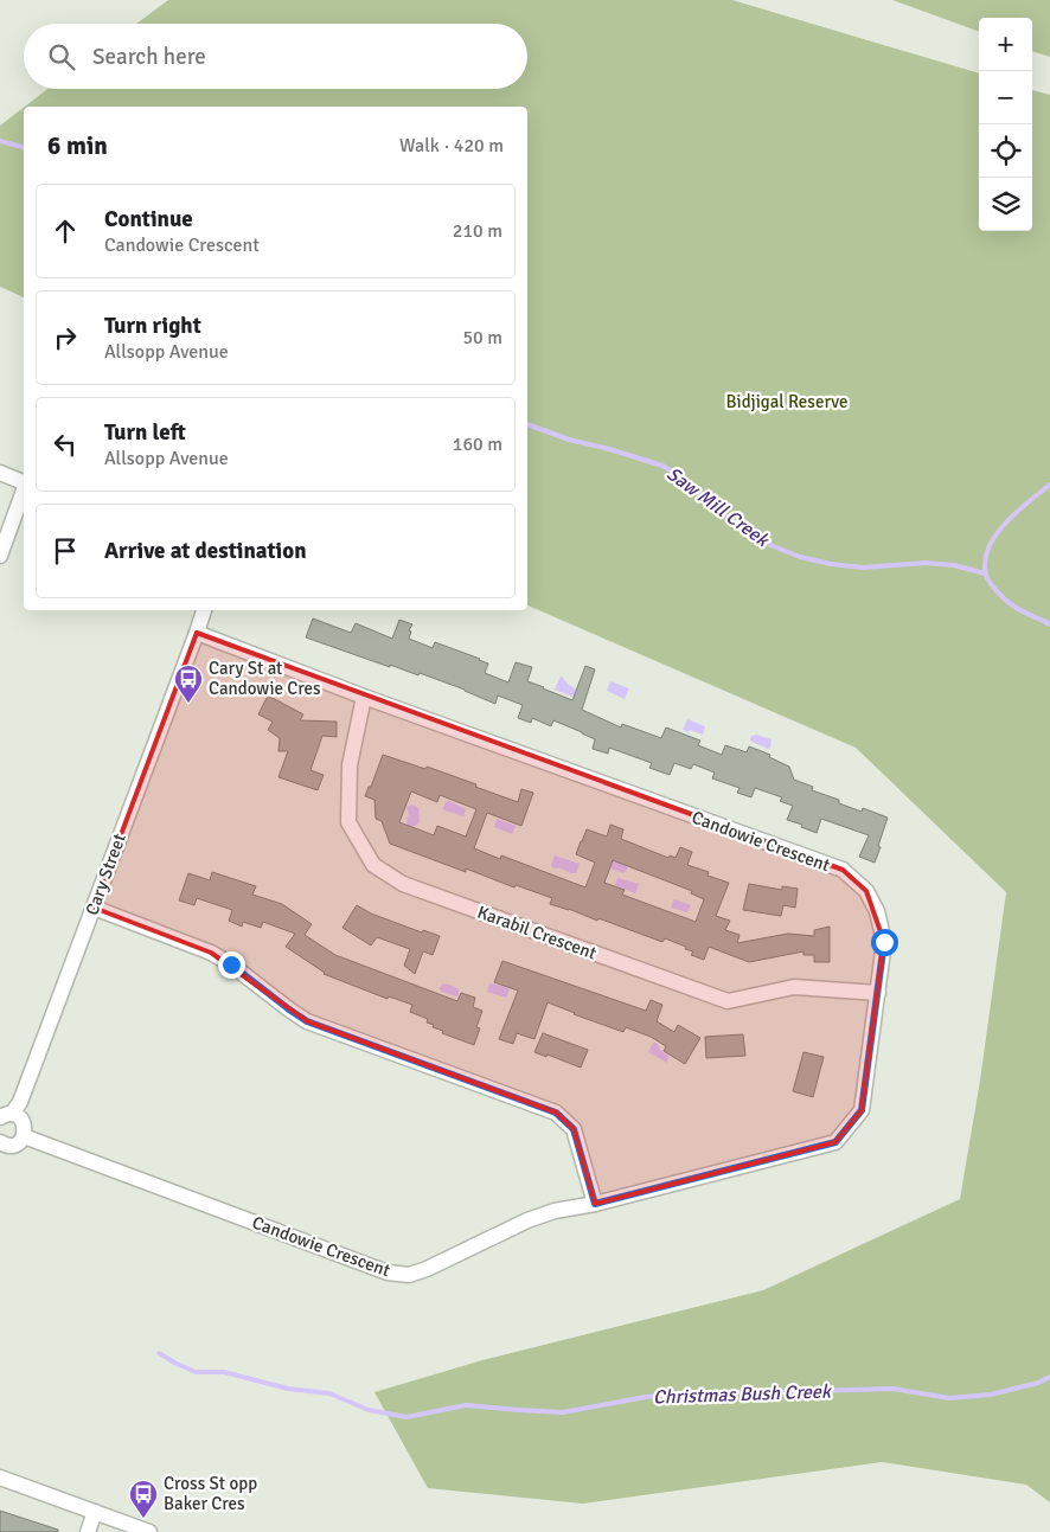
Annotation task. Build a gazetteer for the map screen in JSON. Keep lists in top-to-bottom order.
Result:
{
  "streets": {
    "street": ["Candowie Crescent", "Cary Street", "Karabil Crescent"]
  },
  "crossings": [
    ["Candowie Crescent", "Cary Street"],
    ["Candowie Crescent", "Karabil Crescent"]
  ],
  "water": ["Saw Mill Creek", "Christmas Bush Creek"],
  "parks": ["Bidjigal Reserve"],
  "places": {
    "bus stop": ["Cary St at Candowie Cres", "Cross St opp Baker Cres"]
  },
  "page": {
    "map_buttons": ["+", "−"],
    "search": "Search here",
    "heading": ["6 min", "Walk · 420 m"],
    "list": [
      ["Continue", "Candowie Crescent", "210 m"],
      ["Turn right", "Allsopp Avenue", "50 m"],
      ["Turn left", "Allsopp Avenue", "160 m"],
      "Arrive at destination"
    ]
  }
}
